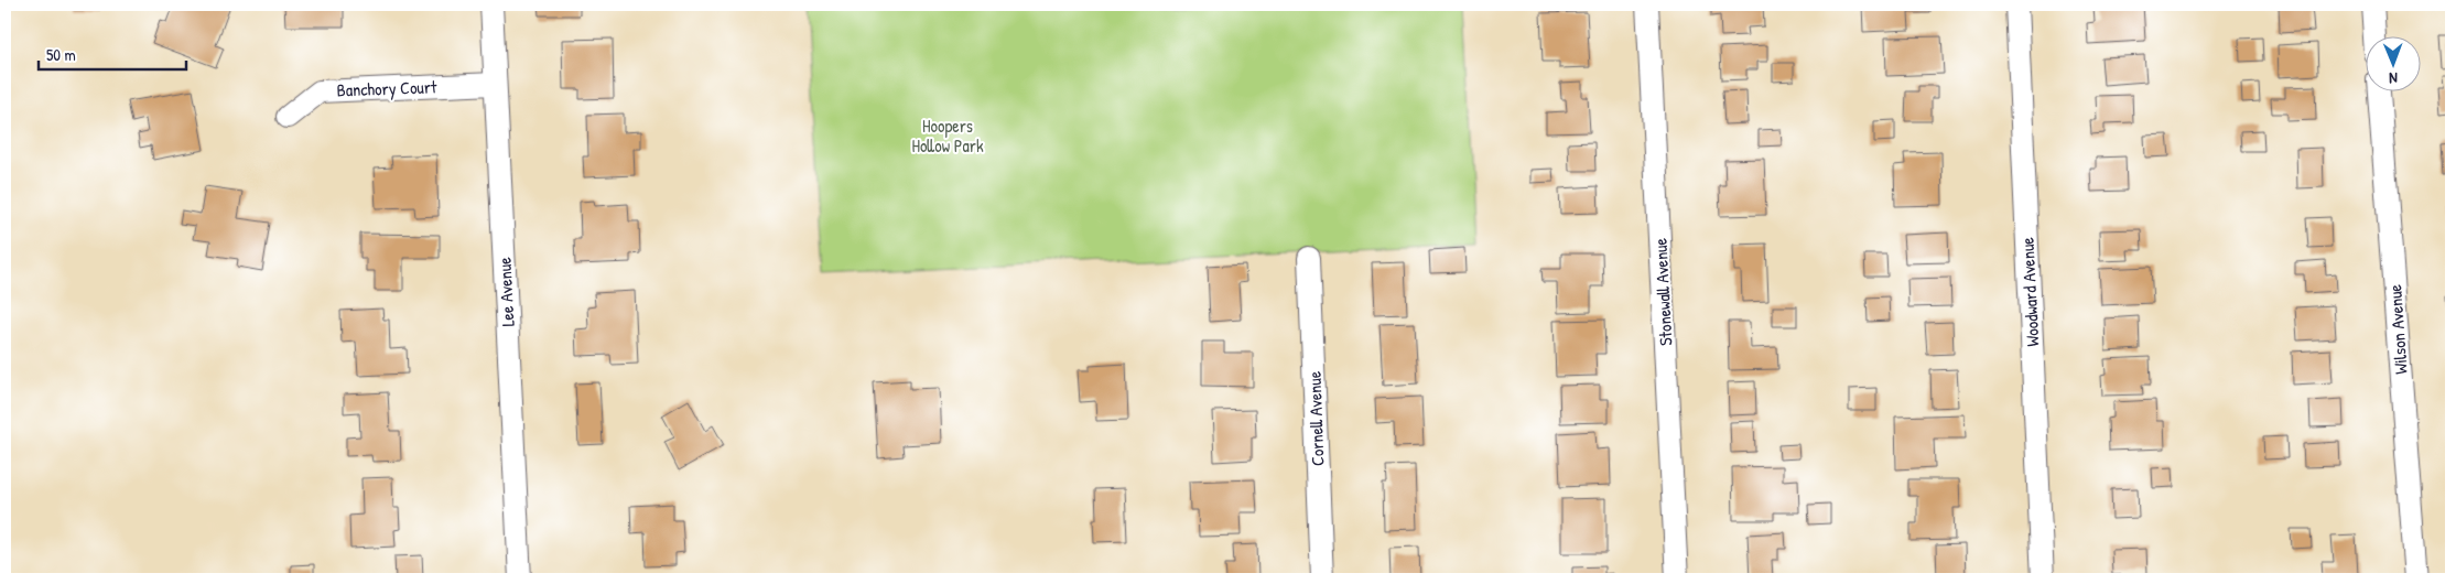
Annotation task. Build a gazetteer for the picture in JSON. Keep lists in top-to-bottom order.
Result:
{
  "streets": {
    "street": [
      "Banchory Court",
      "Lee Avenue",
      "Stonewall Avenue",
      "Woodward Avenue",
      "Wilson Avenue",
      "Cornell Avenue"
    ]
  },
  "crossings": [
    ["Banchory Court", "Lee Avenue"]
  ],
  "parks": ["Hoopers Hollow Park"],
  "scale_bar": "50 m",
  "north": "bottom"
}
